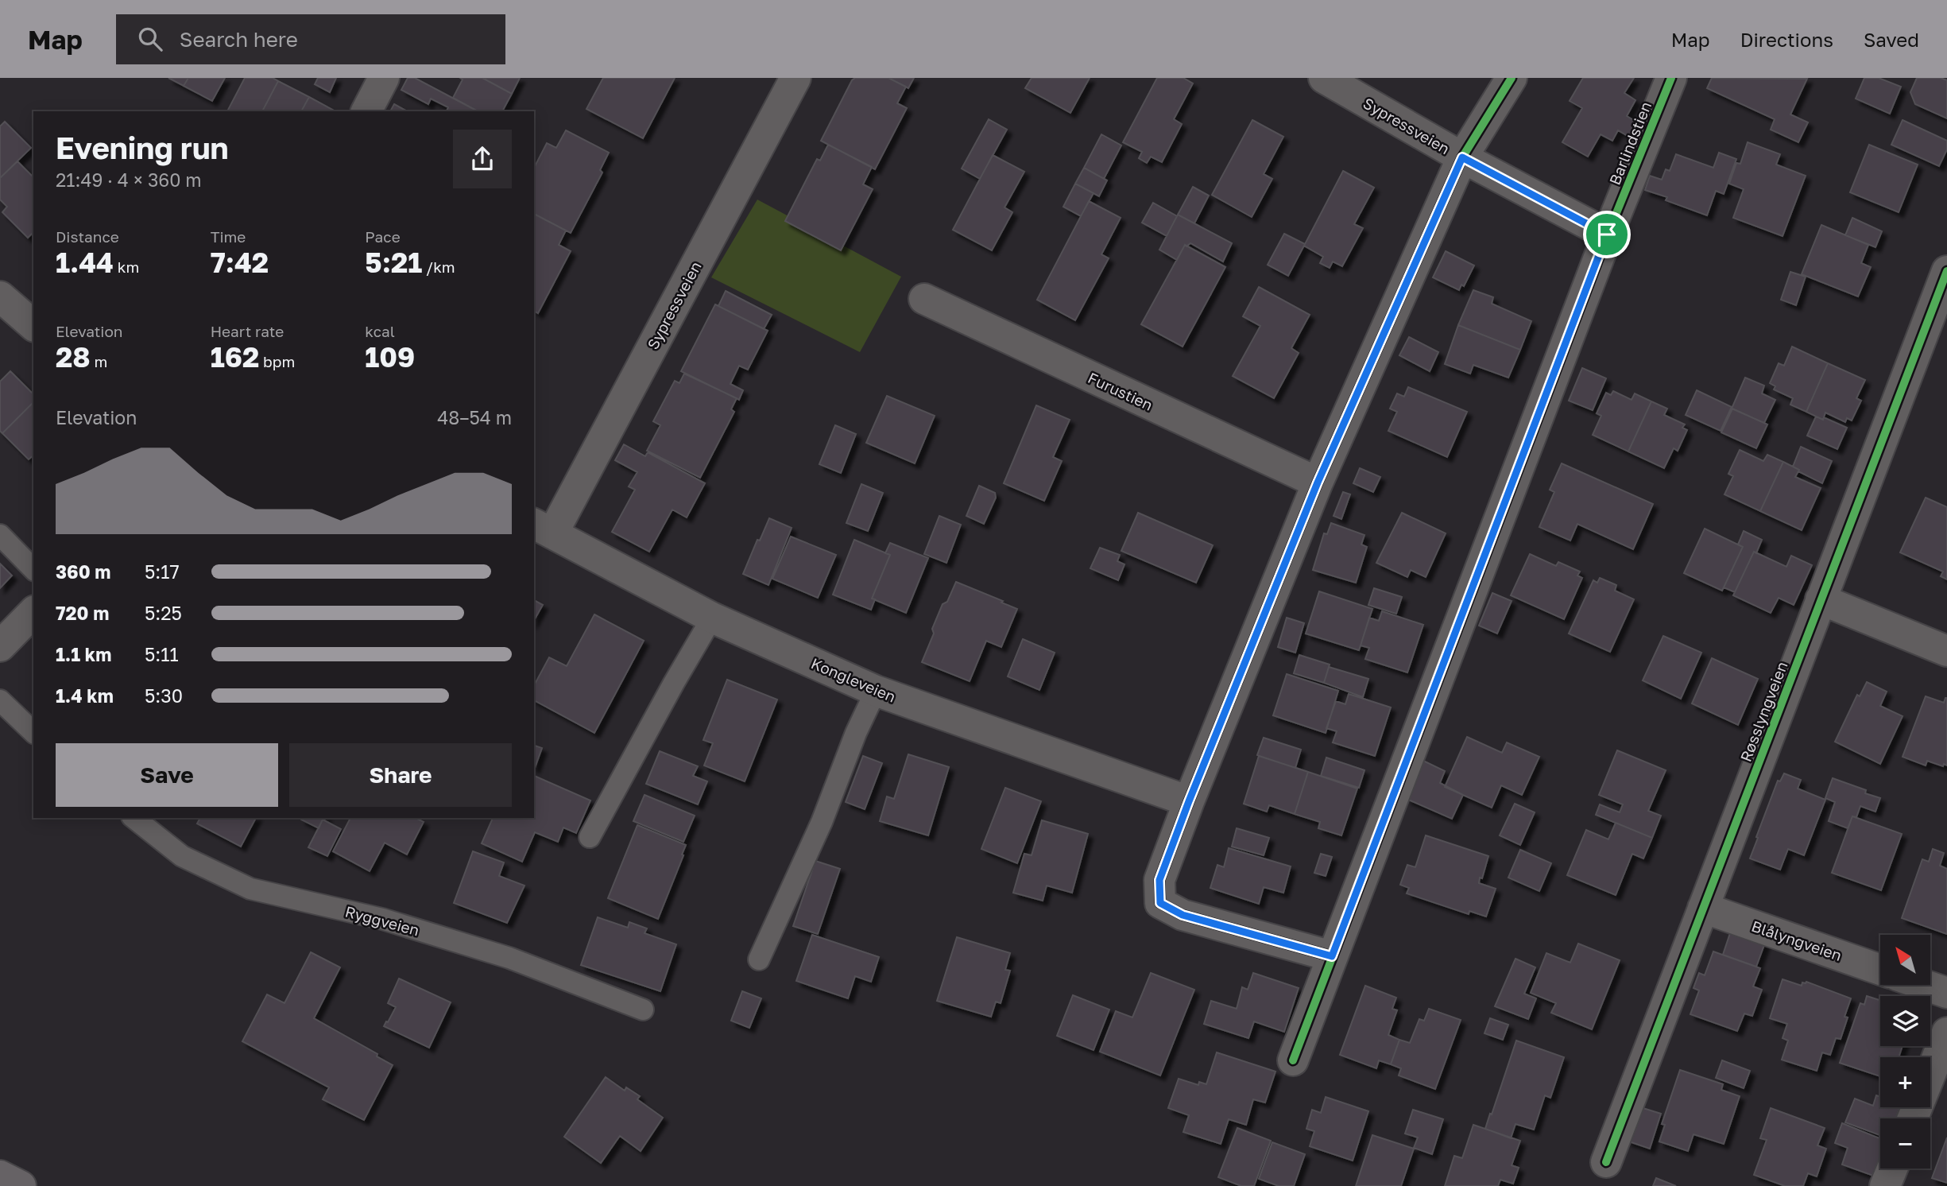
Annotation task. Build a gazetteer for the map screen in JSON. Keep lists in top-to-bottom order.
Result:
{
  "streets": {
    "street": [
      "Sypressveien",
      "Barlindstien",
      "Furustien",
      "Kongleveien",
      "Røsslyngveien",
      "Blålyngveien"
    ],
    "lane": ["Ryggveien"]
  },
  "crossings": [
    ["Sypressveien", "Barlindstien"],
    ["Sypressveien", "Kongleveien"],
    ["Røsslyngveien", "Blålyngveien"]
  ],
  "north": "top left",
  "page": {
    "header": "Map",
    "search": "Search here",
    "nav": ["Map", "Directions", "Saved"],
    "heading": ["Evening run", "21:49 · 4 × 360 m"],
    "stats": [
      ["Distance", "1.44 km"],
      ["Time", "7:42"],
      ["Pace", "5:21 /km"],
      ["Elevation", "28 m"],
      ["Heart rate", "162 bpm"],
      ["kcal", "109"]
    ],
    "chart": ["Elevation", "48–54 m"],
    "list": [
      {
        "name": "360 m",
        "note": "5:17"
      },
      {
        "name": "720 m",
        "note": "5:25"
      },
      {
        "name": "1.1 km",
        "note": "5:11"
      },
      {
        "name": "1.4 km",
        "note": "5:30"
      }
    ],
    "buttons": ["Save", "Share"],
    "map_buttons": ["+", "−"]
  }
}
